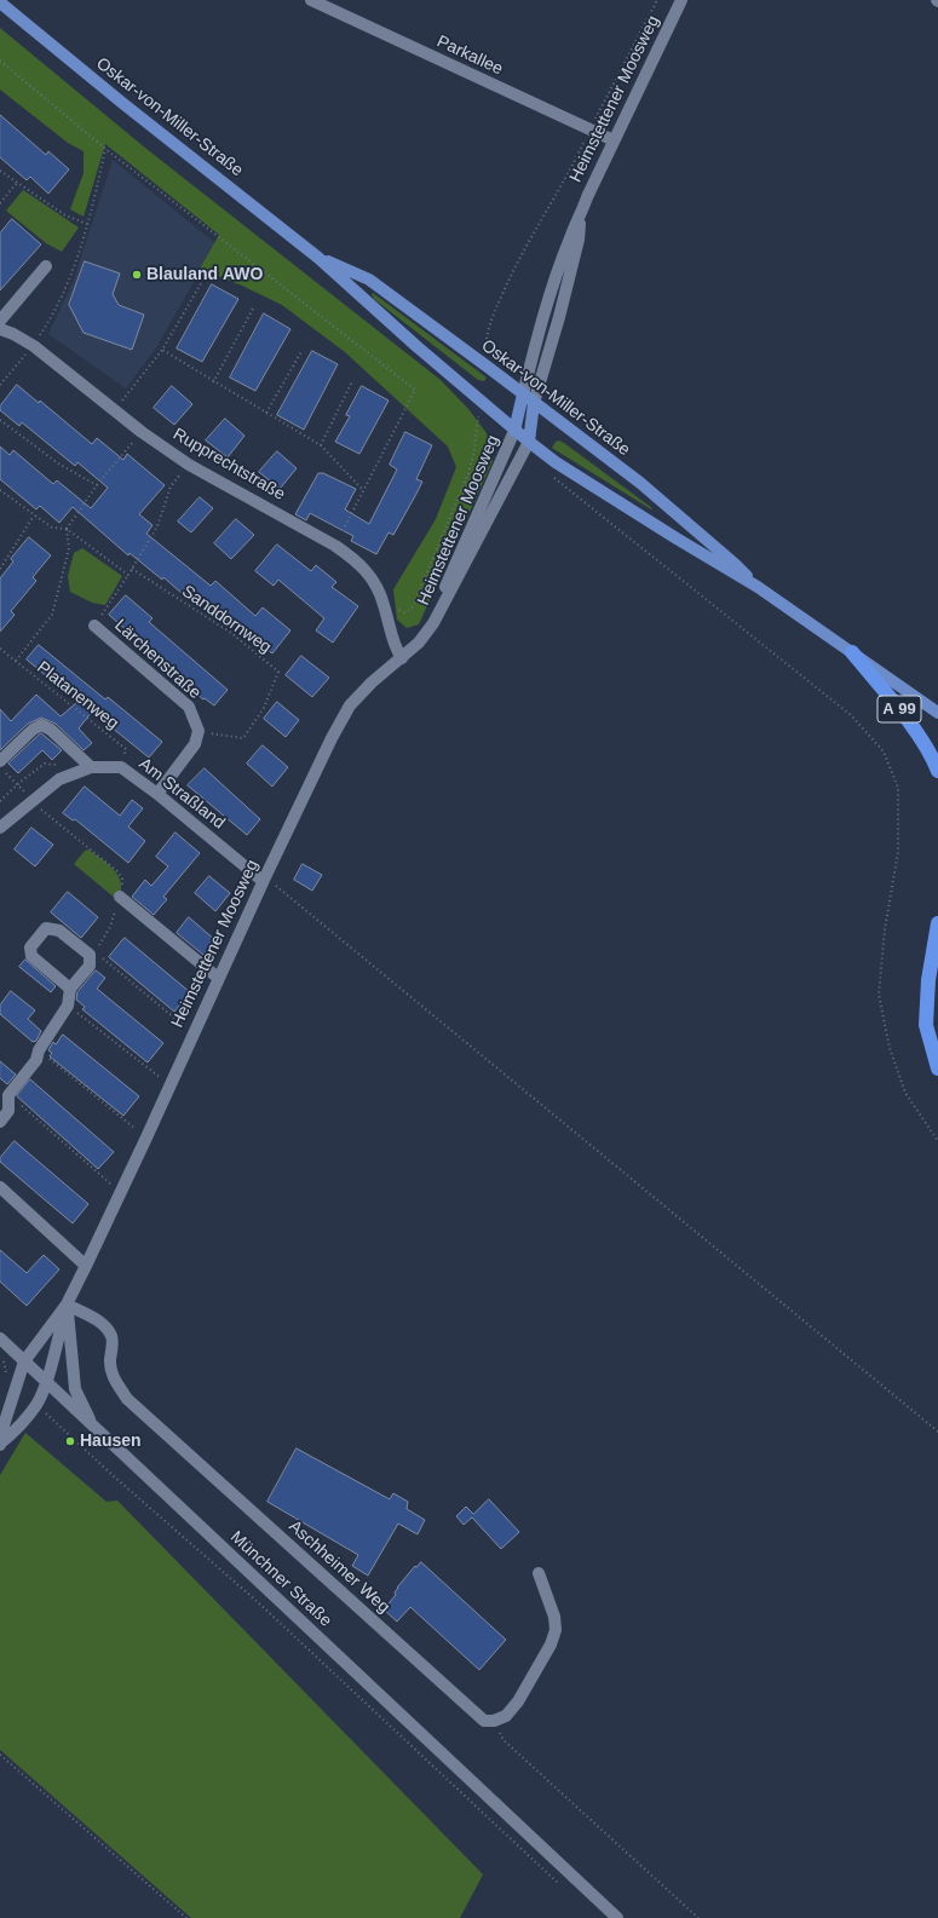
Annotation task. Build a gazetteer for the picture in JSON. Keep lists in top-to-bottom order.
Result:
{
  "streets": {
    "highway": ["A 99"],
    "main road": ["Oskar-von-Miller-Straße"],
    "street": [
      "Parkallee",
      "Heimstettener Moosweg",
      "Rupprechtstraße",
      "Lärchenstraße",
      "Am Straßland",
      "Aschheimer Weg",
      "Münchner Straße"
    ],
    "path": ["Sanddornweg", "Platanenweg"]
  },
  "crossings": [
    ["Parkallee", "Heimstettener Moosweg"],
    ["Heimstettener Moosweg", "Oskar-von-Miller-Straße"],
    ["Heimstettener Moosweg", "Rupprechtstraße"],
    ["Heimstettener Moosweg", "Am Straßland"],
    ["Heimstettener Moosweg", "Aschheimer Weg"],
    ["Heimstettener Moosweg", "Münchner Straße"],
    ["Oskar-von-Miller-Straße", "A 99"],
    ["Sanddornweg", "Lärchenstraße"],
    ["Platanenweg", "Am Straßland"]
  ],
  "places": ["Blauland AWO", "Hausen"]
}
